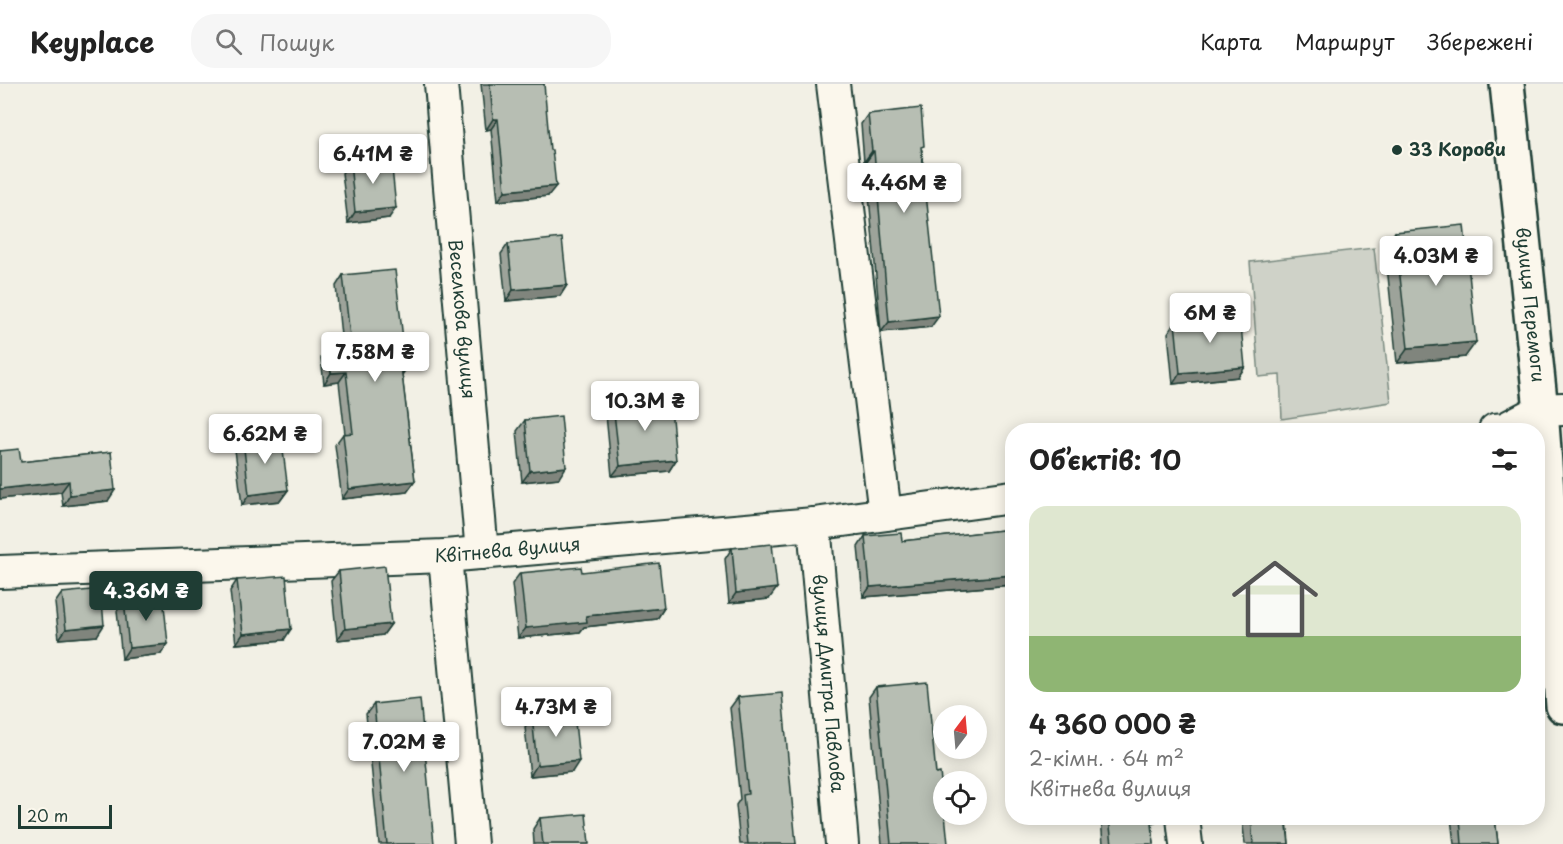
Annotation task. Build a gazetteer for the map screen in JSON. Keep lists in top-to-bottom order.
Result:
{
  "streets": {
    "main road": ["вулиця Перемоги"],
    "street": ["Веселкова вулиця", "Квітнева вулиця", "вулиця Дмитра Павлова"]
  },
  "crossings": [
    ["Веселкова вулиця", "Квітнева вулиця"],
    ["Квітнева вулиця", "вулиця Дмитра Павлова"]
  ],
  "places": ["33 Корови"],
  "scale_bar": "20 m",
  "north": "top",
  "page": {
    "header": "Keyplace",
    "search": "Пошук",
    "nav": ["Карта", "Маршрут", "Збережені"],
    "price": [
      "6.41M ₴",
      "4.46M ₴",
      "4.03M ₴",
      "6M ₴",
      "7.58M ₴",
      "10.3M ₴",
      "6.62M ₴",
      "4.36M ₴",
      "4.73M ₴",
      "7.02M ₴"
    ],
    "heading": "Об’єктів: 10",
    "list": [
      {
        "name": "4 360 000 ₴",
        "note": "2-кімн. · 64 m² · Квітнева вулиця"
      }
    ],
    "scale": "20 m"
  }
}
